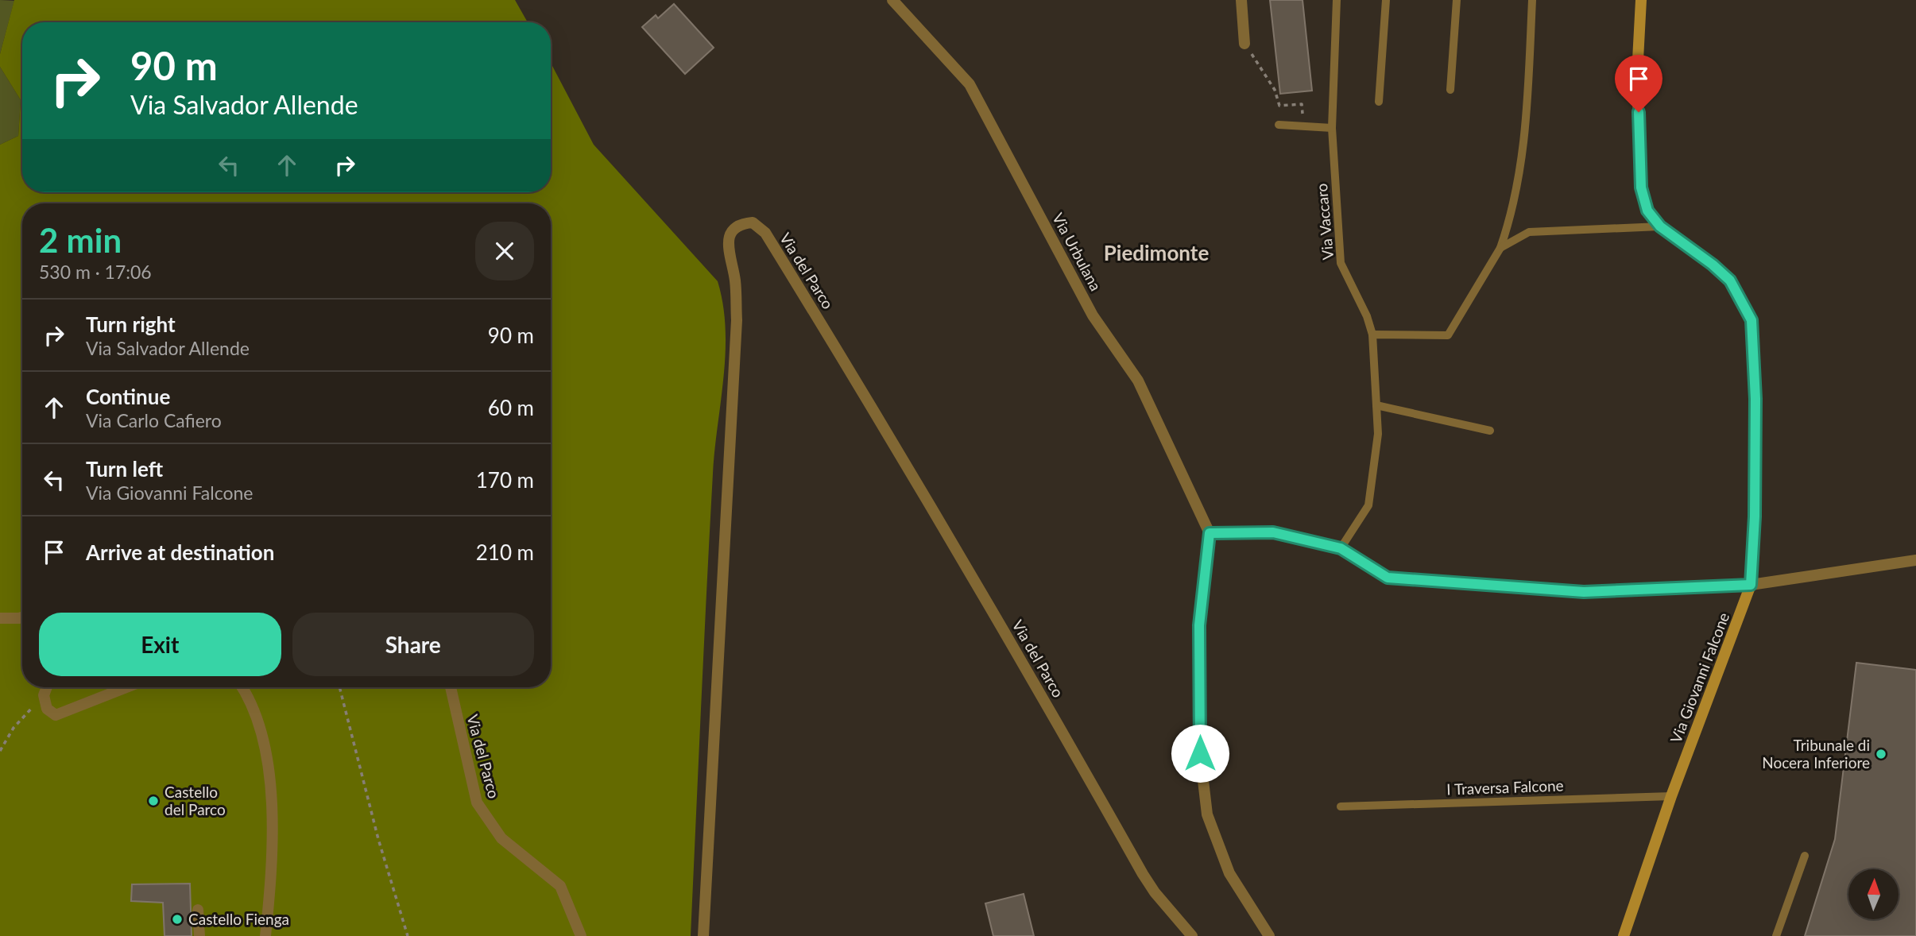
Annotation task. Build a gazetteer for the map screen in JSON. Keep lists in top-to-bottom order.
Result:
{
  "streets": {
    "main road": ["Via Giovanni Falcone"],
    "street": ["Via Urbulana", "Via del Parco"],
    "lane": ["Via Vaccaro", "I Traversa Falcone"]
  },
  "crossings": [
    ["Via Giovanni Falcone", "I Traversa Falcone"]
  ],
  "districts": ["Piedimonte"],
  "places": ["Tribunale di Nocera Inferiore", "Castello del Parco", "Castello Fienga"],
  "north": "top",
  "page": {
    "turn": ["90 m", "Via Salvador Allende"],
    "heading": ["2 min", "530 m · 17:06"],
    "list": [
      {
        "name": "Turn right",
        "note": "Via Salvador Allende",
        "value": "90 m"
      },
      {
        "name": "Continue",
        "note": "Via Carlo Cafiero",
        "value": "60 m"
      },
      {
        "name": "Turn left",
        "note": "Via Giovanni Falcone",
        "value": "170 m"
      },
      {
        "name": "Arrive at destination",
        "value": "210 m"
      }
    ],
    "buttons": ["Exit", "Share"]
  }
}
